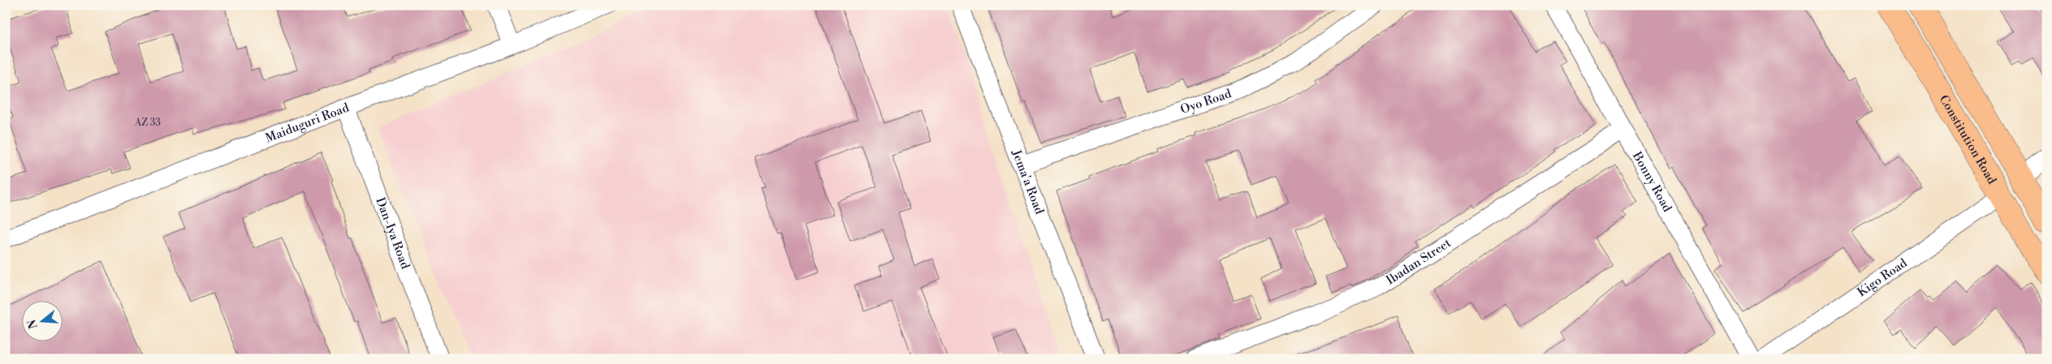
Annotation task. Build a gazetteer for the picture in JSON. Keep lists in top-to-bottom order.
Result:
{
  "streets": {
    "main road": ["Constitution Road"],
    "street": [
      "Oyo Road",
      "Maiduguri Road",
      "Bonny Road",
      "Jema'a Road",
      "Dan-Iya Road",
      "Ibadan Street",
      "Kigo Road"
    ]
  },
  "crossings": [
    ["Oyo Road", "Jema'a Road"],
    ["Maiduguri Road", "Dan-Iya Road"],
    ["Constitution Road", "Kigo Road"],
    ["Bonny Road", "Ibadan Street"]
  ],
  "house_numbers": ["AZ 33"],
  "north": "left"
}
